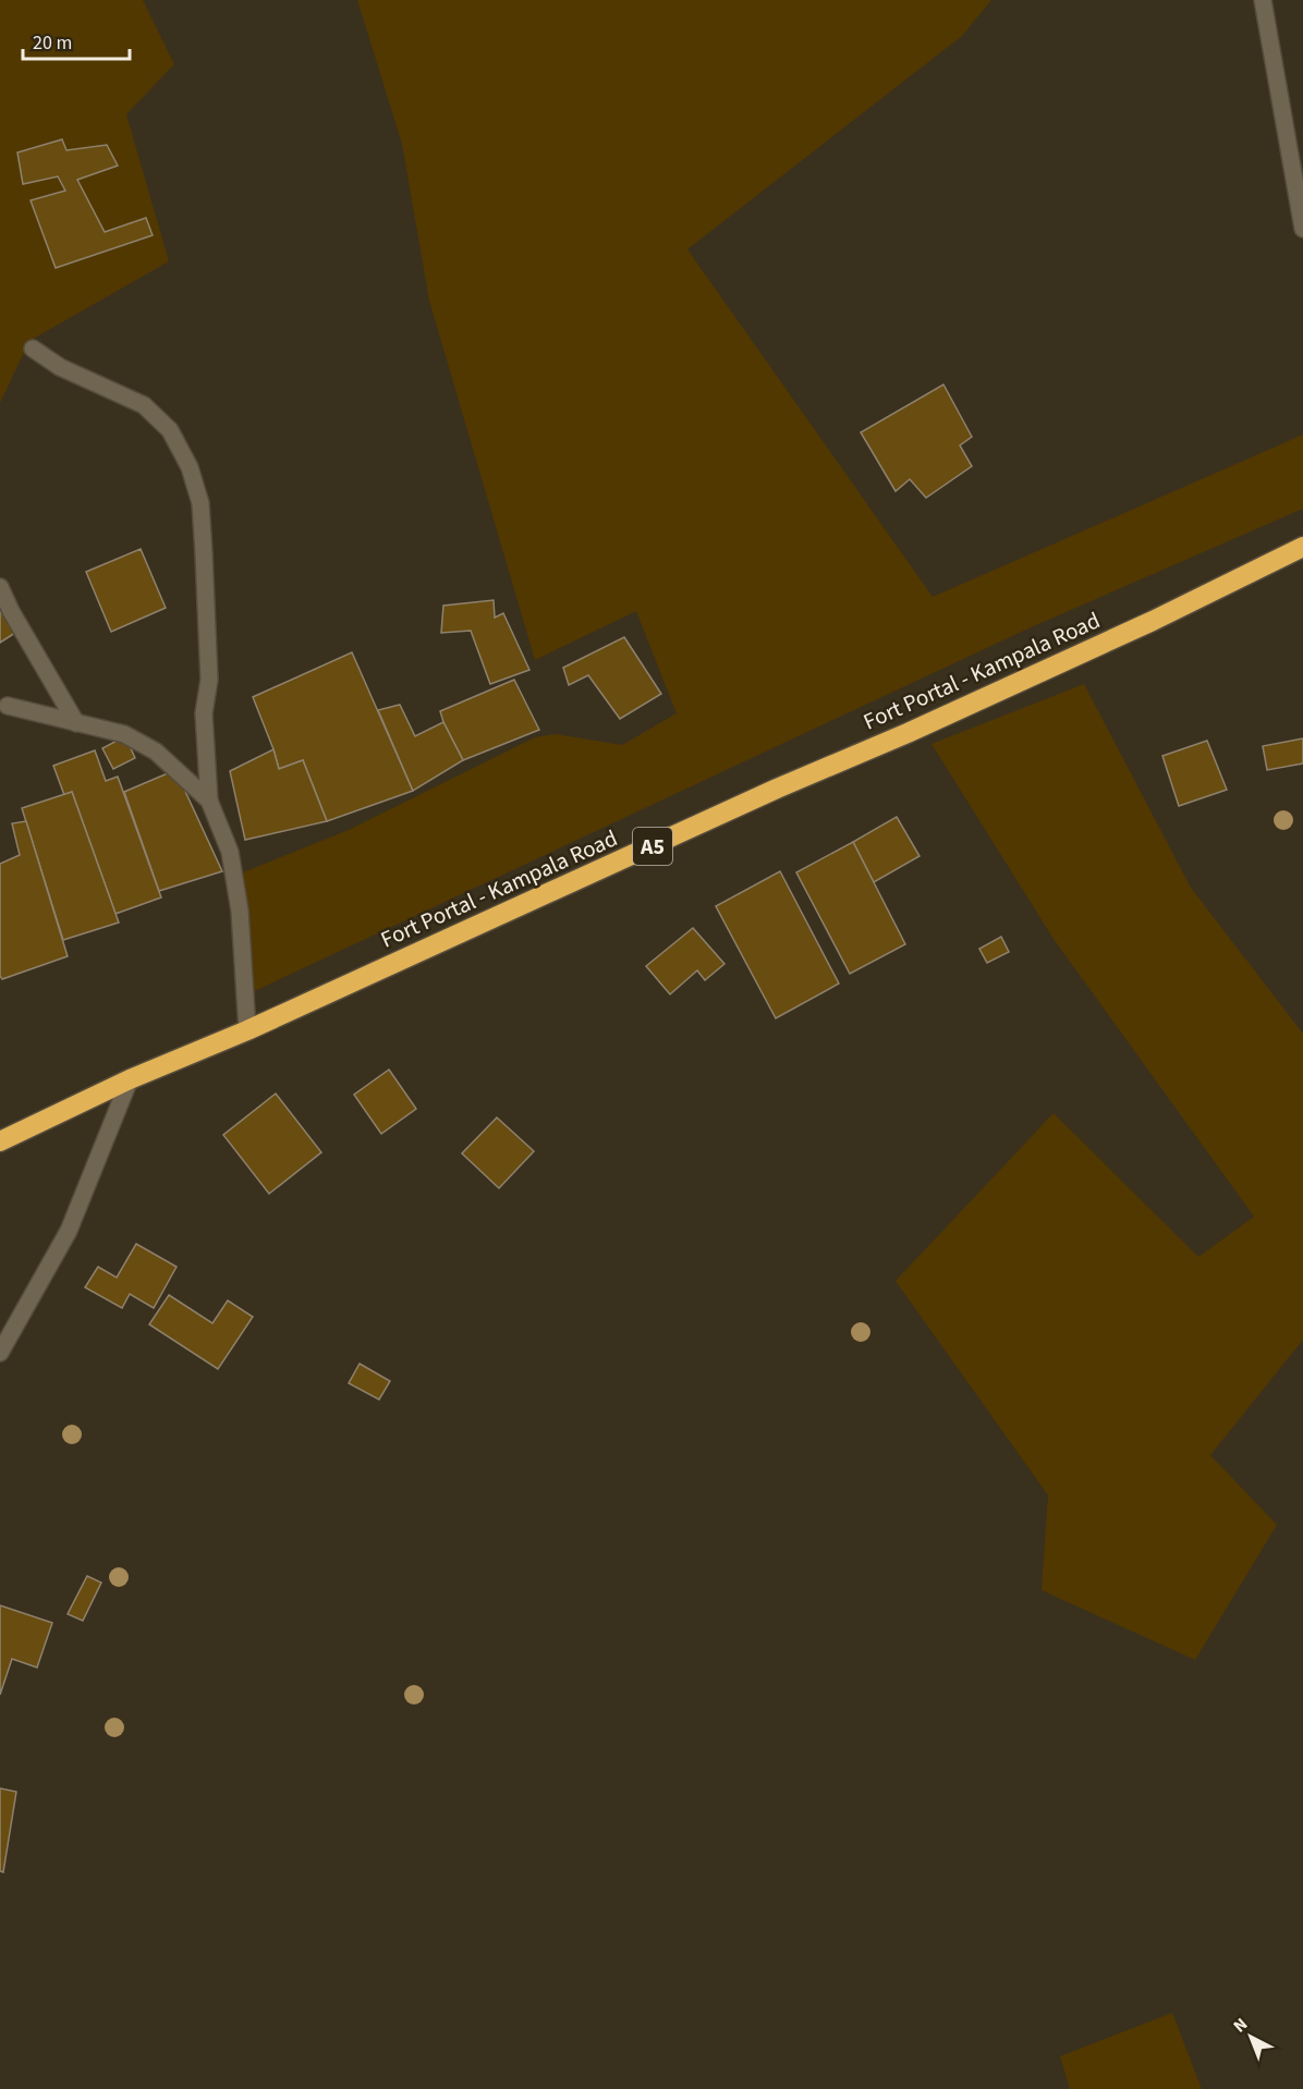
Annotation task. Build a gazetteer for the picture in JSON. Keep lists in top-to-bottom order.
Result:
{
  "streets": {
    "highway": ["Fort Portal - Kampala Road", "A5"]
  },
  "scale_bar": "20 m",
  "north": "top left"
}
